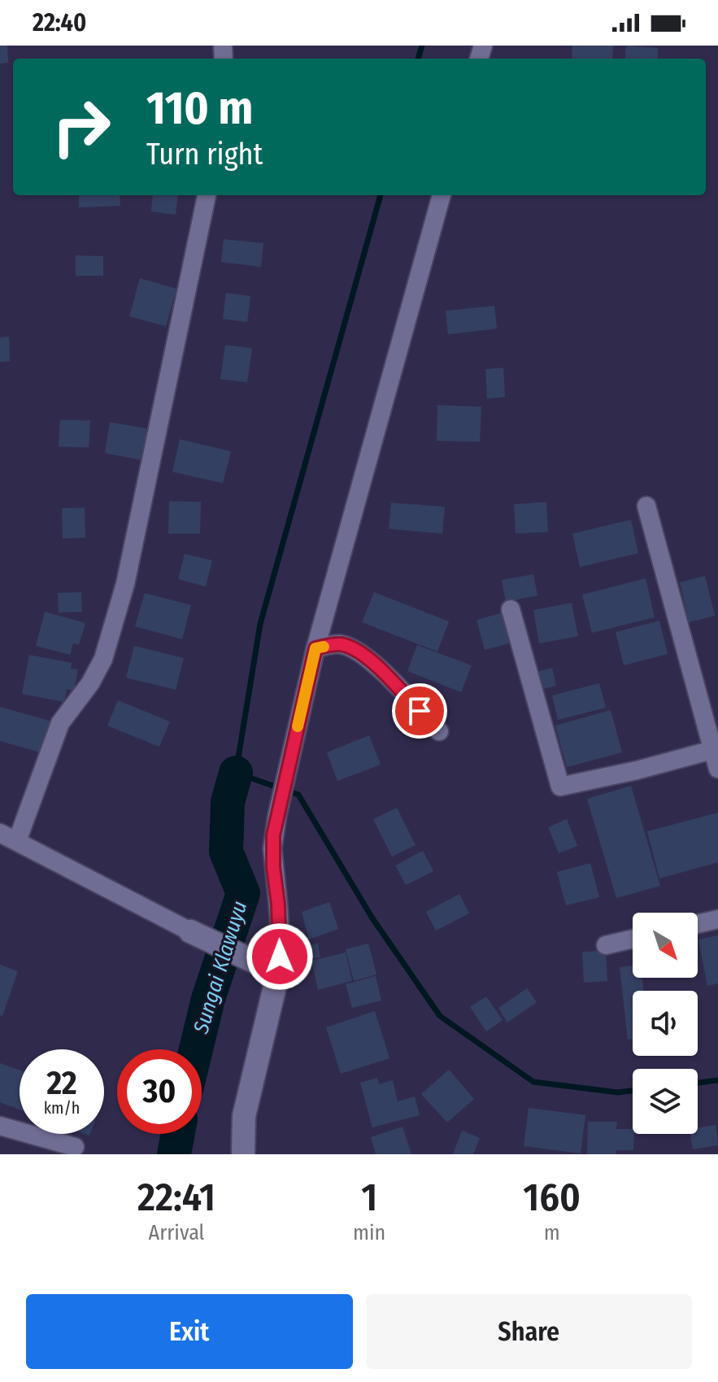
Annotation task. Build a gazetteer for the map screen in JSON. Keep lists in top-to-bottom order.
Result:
{
  "water": ["Sungai Klawuyu"],
  "north": "bottom right",
  "page": {
    "status": "22:40",
    "turn": ["110 m", "Turn right"],
    "speed": "22 km/h",
    "limit": "30",
    "eta": [
      "22:41",
      "Arrival",
      "1",
      "min",
      "160",
      "m"
    ],
    "buttons": ["Exit", "Share"]
  }
}
